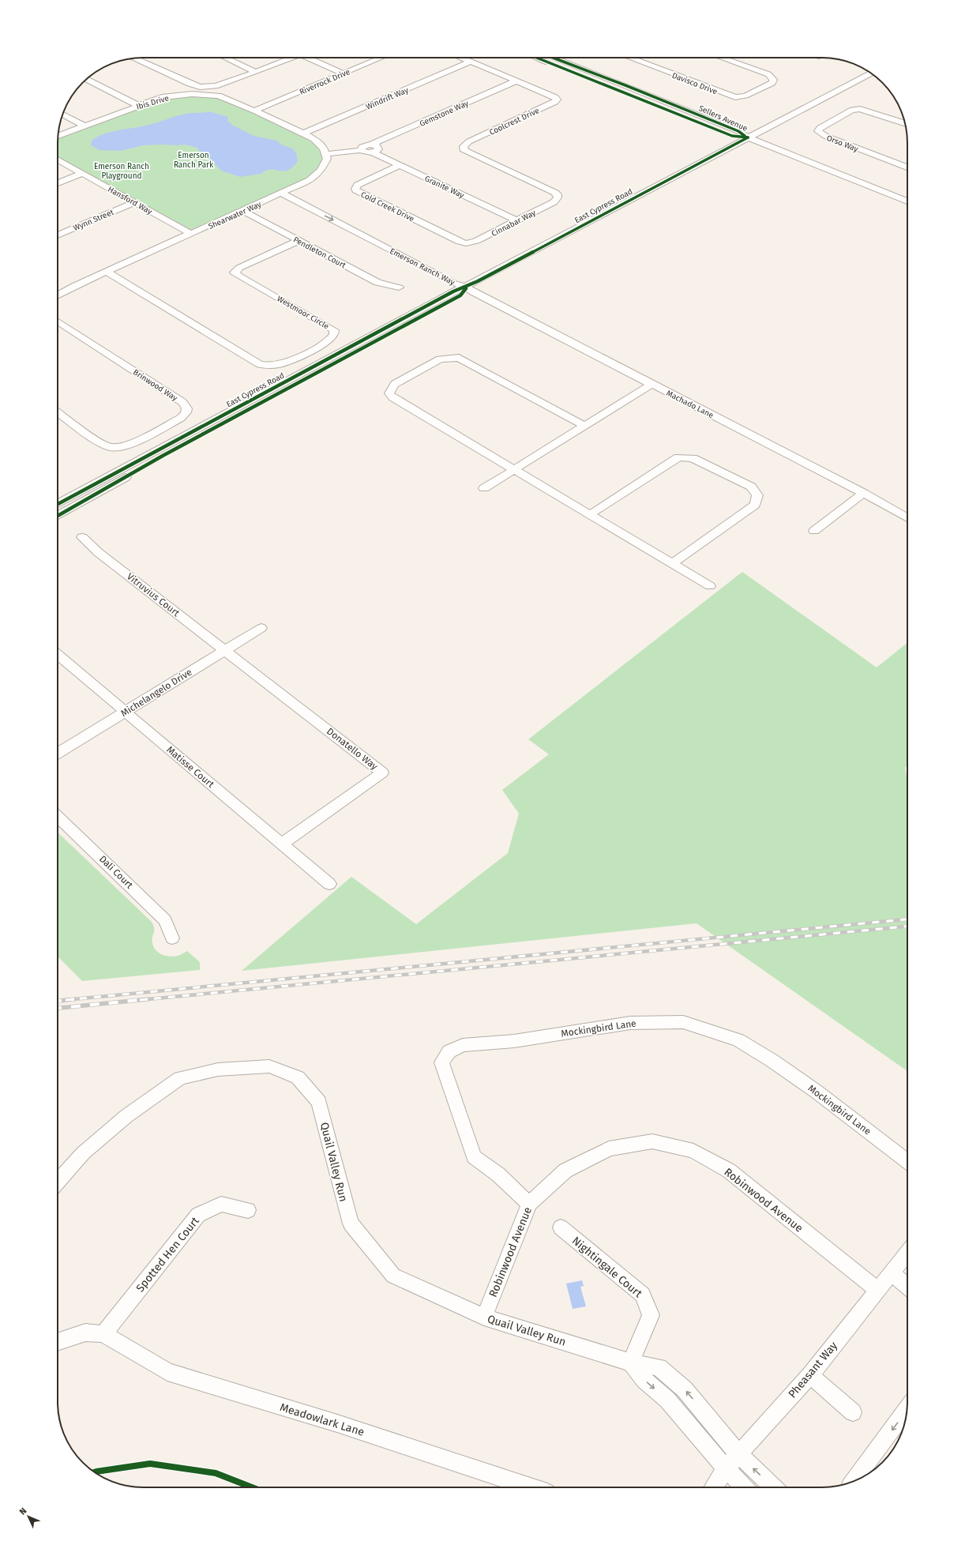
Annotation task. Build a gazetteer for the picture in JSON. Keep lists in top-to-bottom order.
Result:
{
  "streets": {
    "street": [
      "Riverrock Drive",
      "Davisco Drive",
      "Windrift Way",
      "Ibis Drive",
      "Gemstone Way",
      "Sellers Avenue",
      "Coolcrest Drive",
      "Orso Way",
      "Granite Way",
      "Hansford Way",
      "East Cypress Road",
      "Cold Creek Drive",
      "Shearwater Way",
      "Wynn Street",
      "Cinnabar Way",
      "Pendleton Court",
      "Emerson Ranch Way",
      "Westmoor Circle",
      "Brinwood Way",
      "Machado Lane",
      "Vitruvius Court",
      "Michelangelo Drive",
      "Donatello Way",
      "Matisse Court",
      "Dali Court",
      "Mockingbird Lane",
      "Quail Valley Run",
      "Robinwood Avenue",
      "Spotted Hen Court",
      "Nightingale Court",
      "Pheasant Way",
      "Meadowlark Lane"
    ]
  },
  "crossings": [
    ["Riverrock Drive", "Ibis Drive"],
    ["Windrift Way", "Coolcrest Drive"],
    ["Gemstone Way", "Coolcrest Drive"],
    ["Gemstone Way", "Granite Way"],
    ["Gemstone Way", "Shearwater Way"],
    ["Sellers Avenue", "East Cypress Road"],
    ["Coolcrest Drive", "Cinnabar Way"],
    ["Granite Way", "Cold Creek Drive"],
    ["Granite Way", "Cinnabar Way"],
    ["Hansford Way", "Shearwater Way"],
    ["Hansford Way", "Wynn Street"],
    ["East Cypress Road", "Emerson Ranch Way"],
    ["East Cypress Road", "Machado Lane"],
    ["Cold Creek Drive", "Cinnabar Way"],
    ["Shearwater Way", "Pendleton Court"],
    ["Shearwater Way", "Emerson Ranch Way"],
    ["Shearwater Way", "Westmoor Circle"],
    ["Pendleton Court", "Westmoor Circle"],
    ["Emerson Ranch Way", "Machado Lane"],
    ["Vitruvius Court", "Michelangelo Drive"],
    ["Vitruvius Court", "Donatello Way"],
    ["Michelangelo Drive", "Donatello Way"],
    ["Michelangelo Drive", "Matisse Court"],
    ["Donatello Way", "Matisse Court"],
    ["Mockingbird Lane", "Robinwood Avenue"],
    ["Quail Valley Run", "Robinwood Avenue"],
    ["Quail Valley Run", "Nightingale Court"],
    ["Quail Valley Run", "Pheasant Way"],
    ["Robinwood Avenue", "Pheasant Way"],
    ["Spotted Hen Court", "Meadowlark Lane"]
  ],
  "parks": ["Emerson Ranch Park", "Emerson Ranch Playground"],
  "north": "top left"
}
